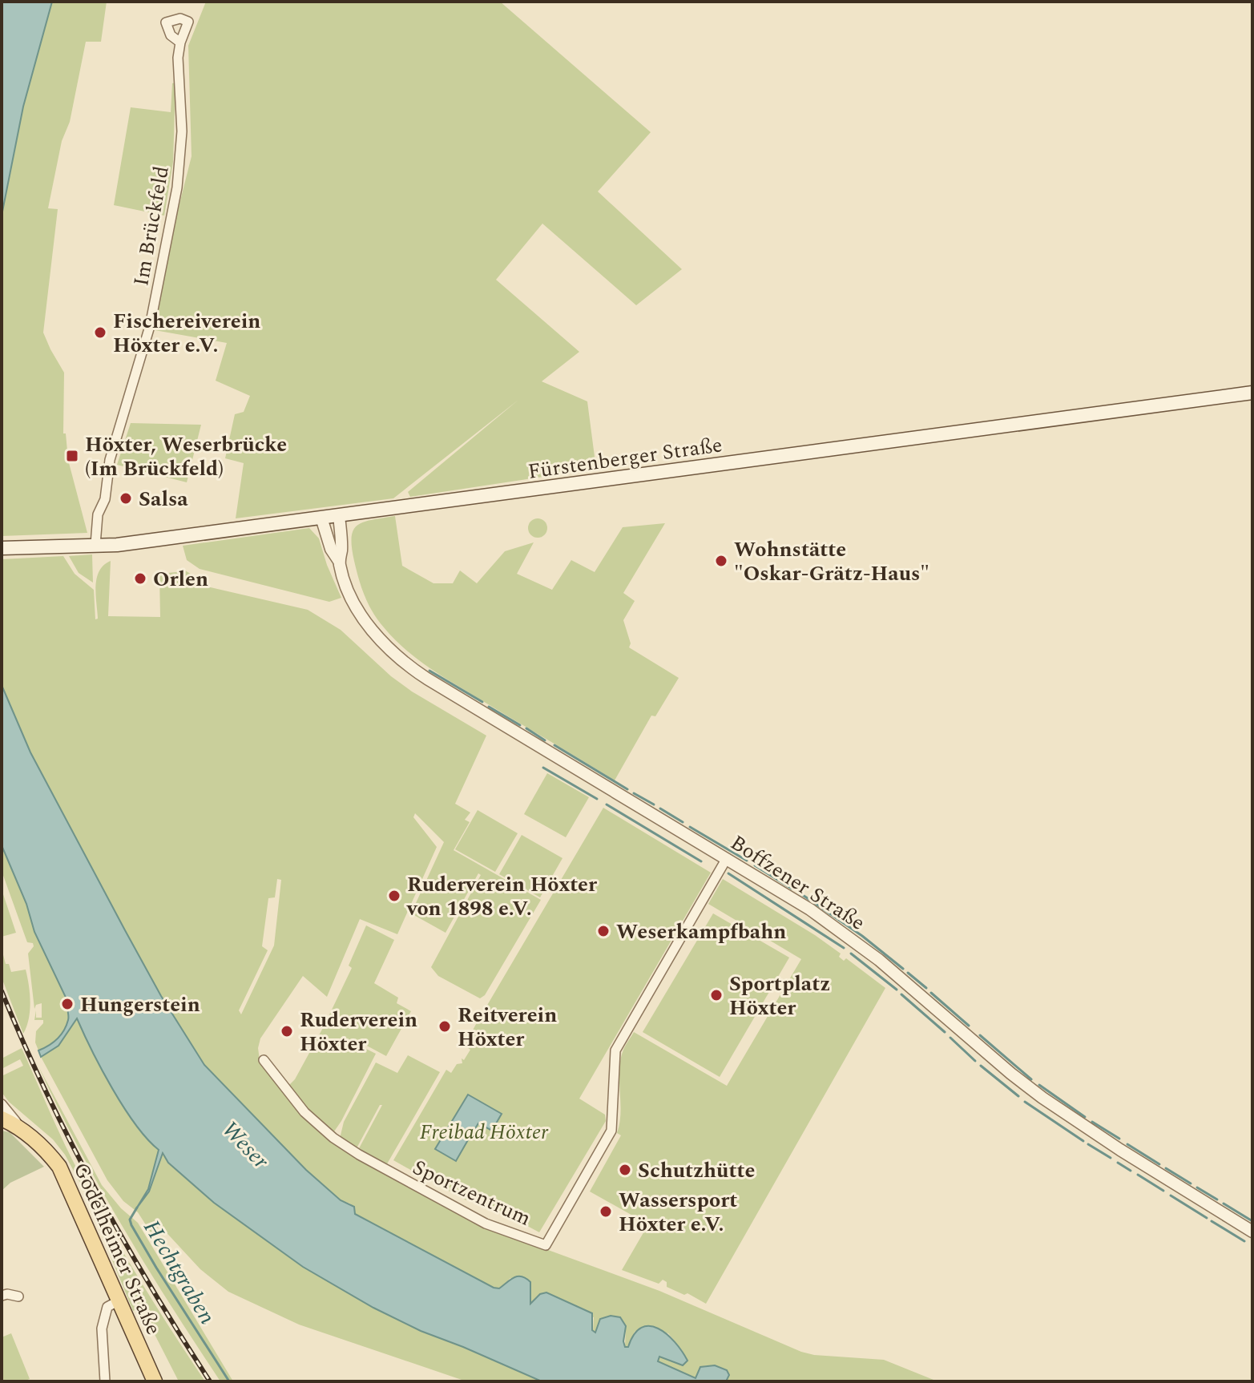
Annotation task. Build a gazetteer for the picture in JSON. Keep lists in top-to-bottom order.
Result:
{
  "streets": {
    "main road": ["Fürstenberger Straße", "Godelheimer Straße"],
    "street": ["Im Brückfeld", "Boffzener Straße", "Sportzentrum"]
  },
  "crossings": [
    ["Im Brückfeld", "Fürstenberger Straße"],
    ["Fürstenberger Straße", "Boffzener Straße"],
    ["Boffzener Straße", "Sportzentrum"]
  ],
  "water": ["Weser", "Hechtgraben"],
  "parks": ["Freibad Höxter"],
  "places": {
    "other": [
      "Fischereiverein Höxter e.V.",
      "Salsa",
      "Wohnstätte \"Oskar-Grätz-Haus\"",
      "Orlen",
      "Ruderverein Höxter von 1898 e.V.",
      "Weserkampfbahn",
      "Sportplatz Höxter",
      "Hungerstein",
      "Reitverein Höxter",
      "Ruderverein Höxter",
      "Schutzhütte",
      "Wassersport Höxter e.V."
    ],
    "transit": ["Höxter, Weserbrücke (Im Brückfeld)"]
  }
}
